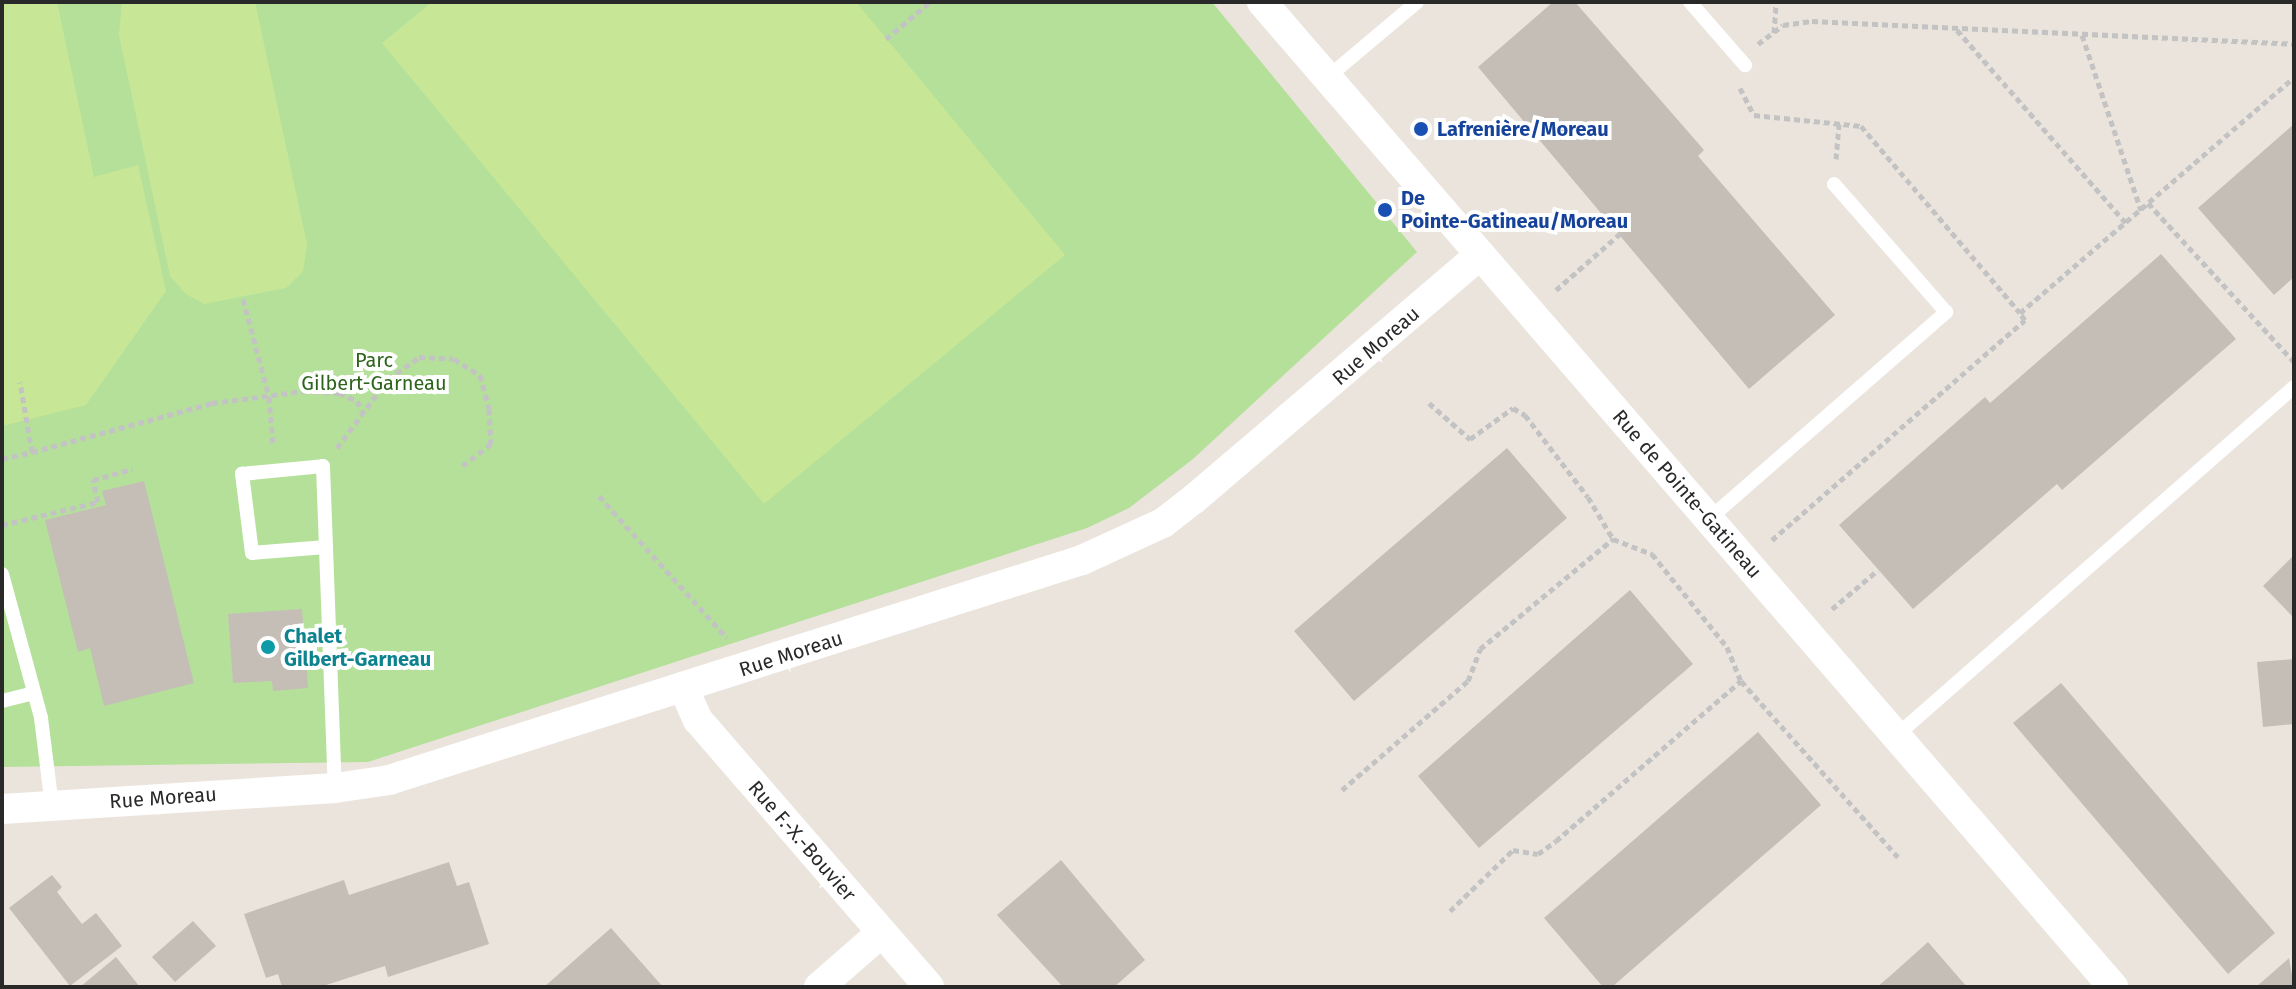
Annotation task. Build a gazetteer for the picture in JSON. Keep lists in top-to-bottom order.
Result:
{
  "streets": {
    "street": ["Rue Moreau", "Rue de Pointe-Gatineau", "Rue F.-X.-Bouvier"]
  },
  "crossings": [
    ["Rue Moreau", "Rue de Pointe-Gatineau"],
    ["Rue Moreau", "Rue F.-X.-Bouvier"]
  ],
  "parks": ["Parc Gilbert-Garneau"],
  "places": ["Lafrenière/Moreau", "De Pointe-Gatineau/Moreau", "Chalet Gilbert-Garneau"]
}
